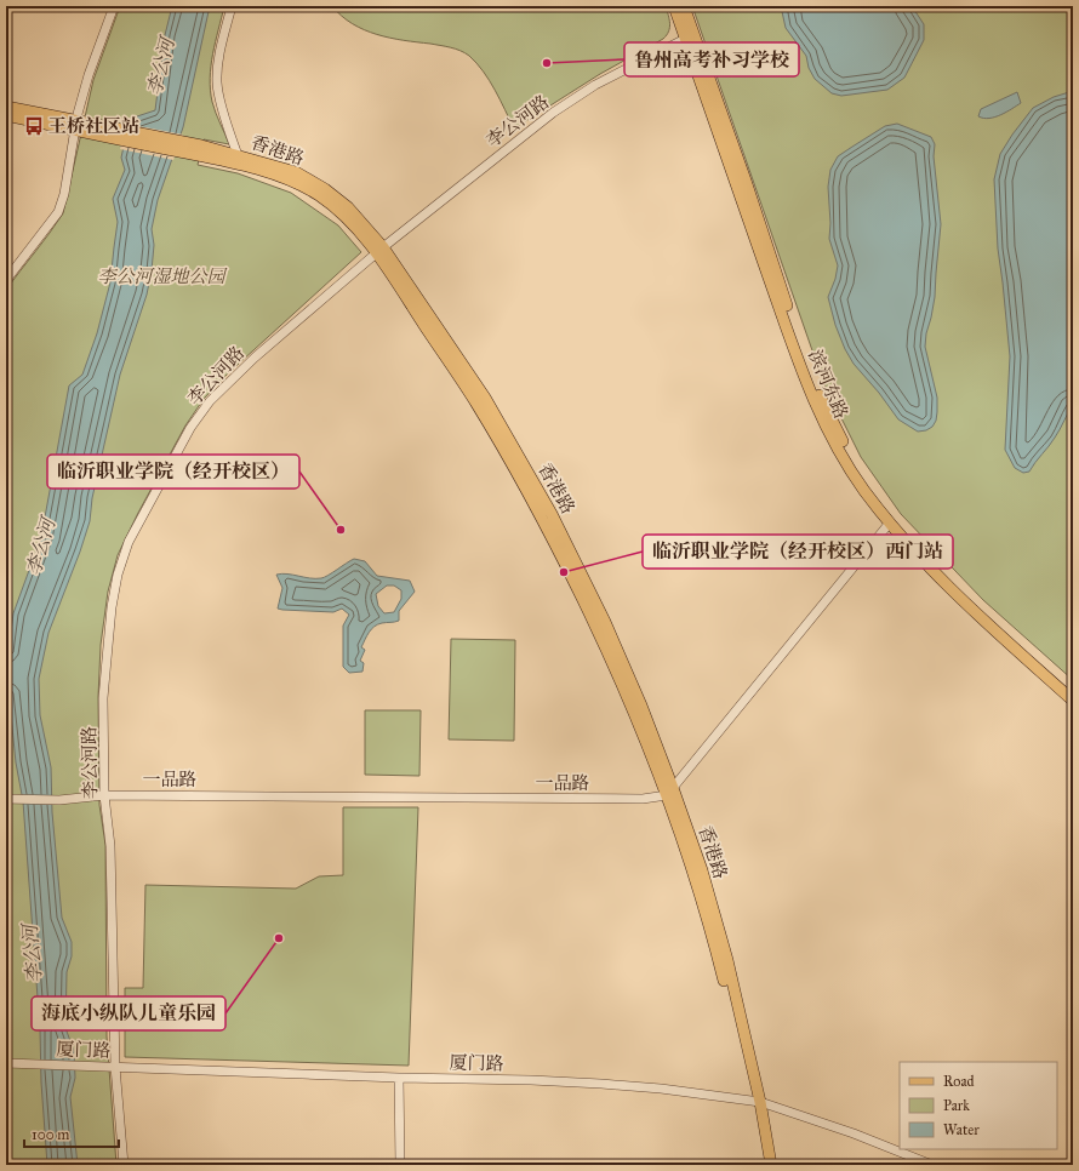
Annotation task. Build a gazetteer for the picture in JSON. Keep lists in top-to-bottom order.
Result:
{
  "streets": {
    "main road": ["香港路", "滨河东路"],
    "street": ["李公河路", "一品路", "厦门路"]
  },
  "crossings": [
    ["李公河路", "香港路"],
    ["李公河路", "滨河东路"],
    ["李公河路", "一品路"],
    ["李公河路", "厦门路"],
    ["香港路", "一品路"],
    ["香港路", "厦门路"]
  ],
  "water": ["李公河"],
  "parks": ["李公河湿地公园"],
  "places": {
    "other": [
      "鲁州高考补习学校",
      "临沂职业学院（经开校区）",
      "临沂职业学院（经开校区）西门站",
      "海底小纵队儿童乐园"
    ],
    "bus stop": ["王桥社区站"]
  },
  "legend": ["Road", "Park", "Water"],
  "scale_bar": "100 m"
}
